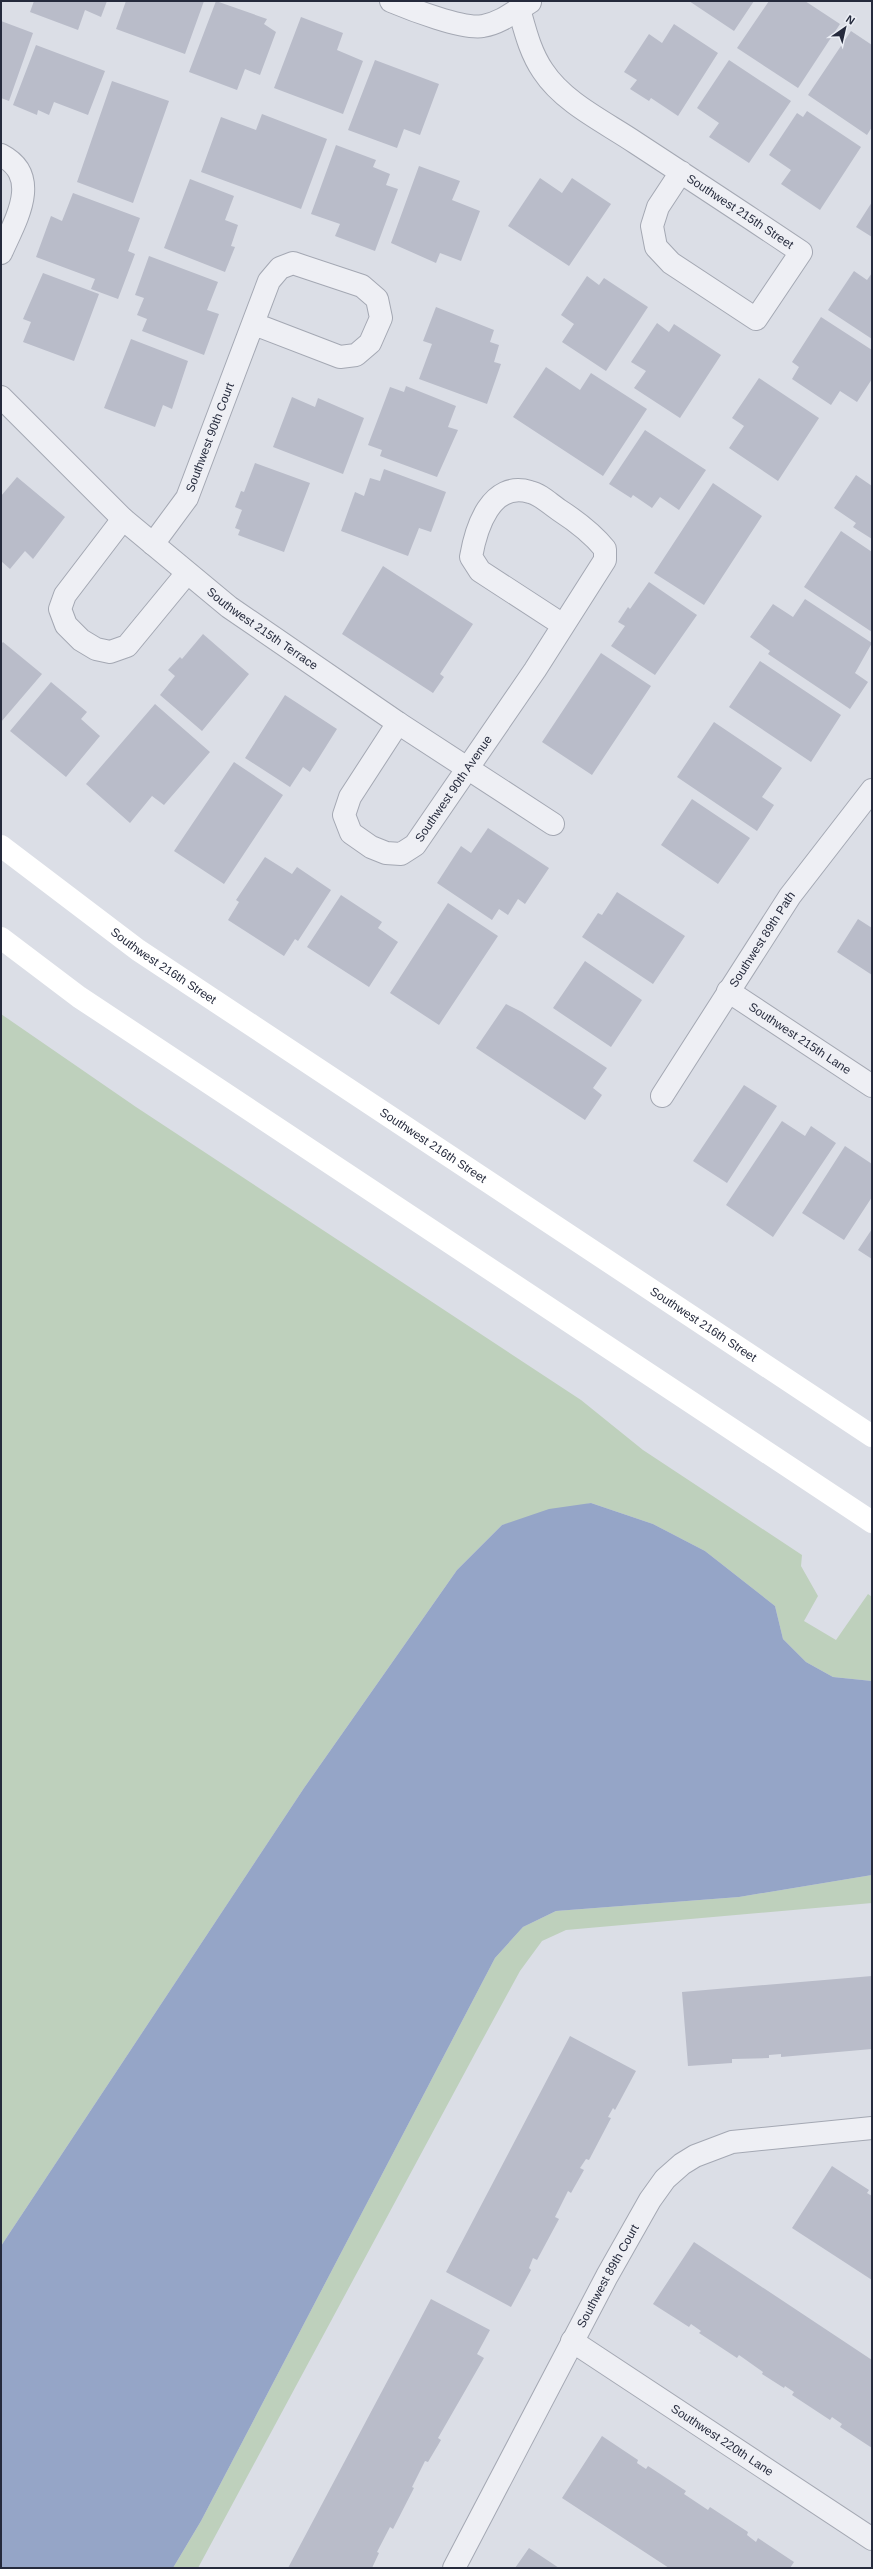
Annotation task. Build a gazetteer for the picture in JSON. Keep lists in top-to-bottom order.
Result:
{
  "streets": {
    "street": [
      "Southwest 215th Street",
      "Southwest 90th Court",
      "Southwest 215th Terrace",
      "Southwest 90th Avenue",
      "Southwest 89th Path",
      "Southwest 216th Street",
      "Southwest 215th Lane",
      "Southwest 89th Court",
      "Southwest 220th Lane"
    ]
  },
  "crossings": [
    ["Southwest 90th Court", "Southwest 215th Terrace"],
    ["Southwest 215th Terrace", "Southwest 90th Avenue"],
    ["Southwest 89th Path", "Southwest 215th Lane"],
    ["Southwest 89th Court", "Southwest 220th Lane"]
  ],
  "north": "top right"
}
